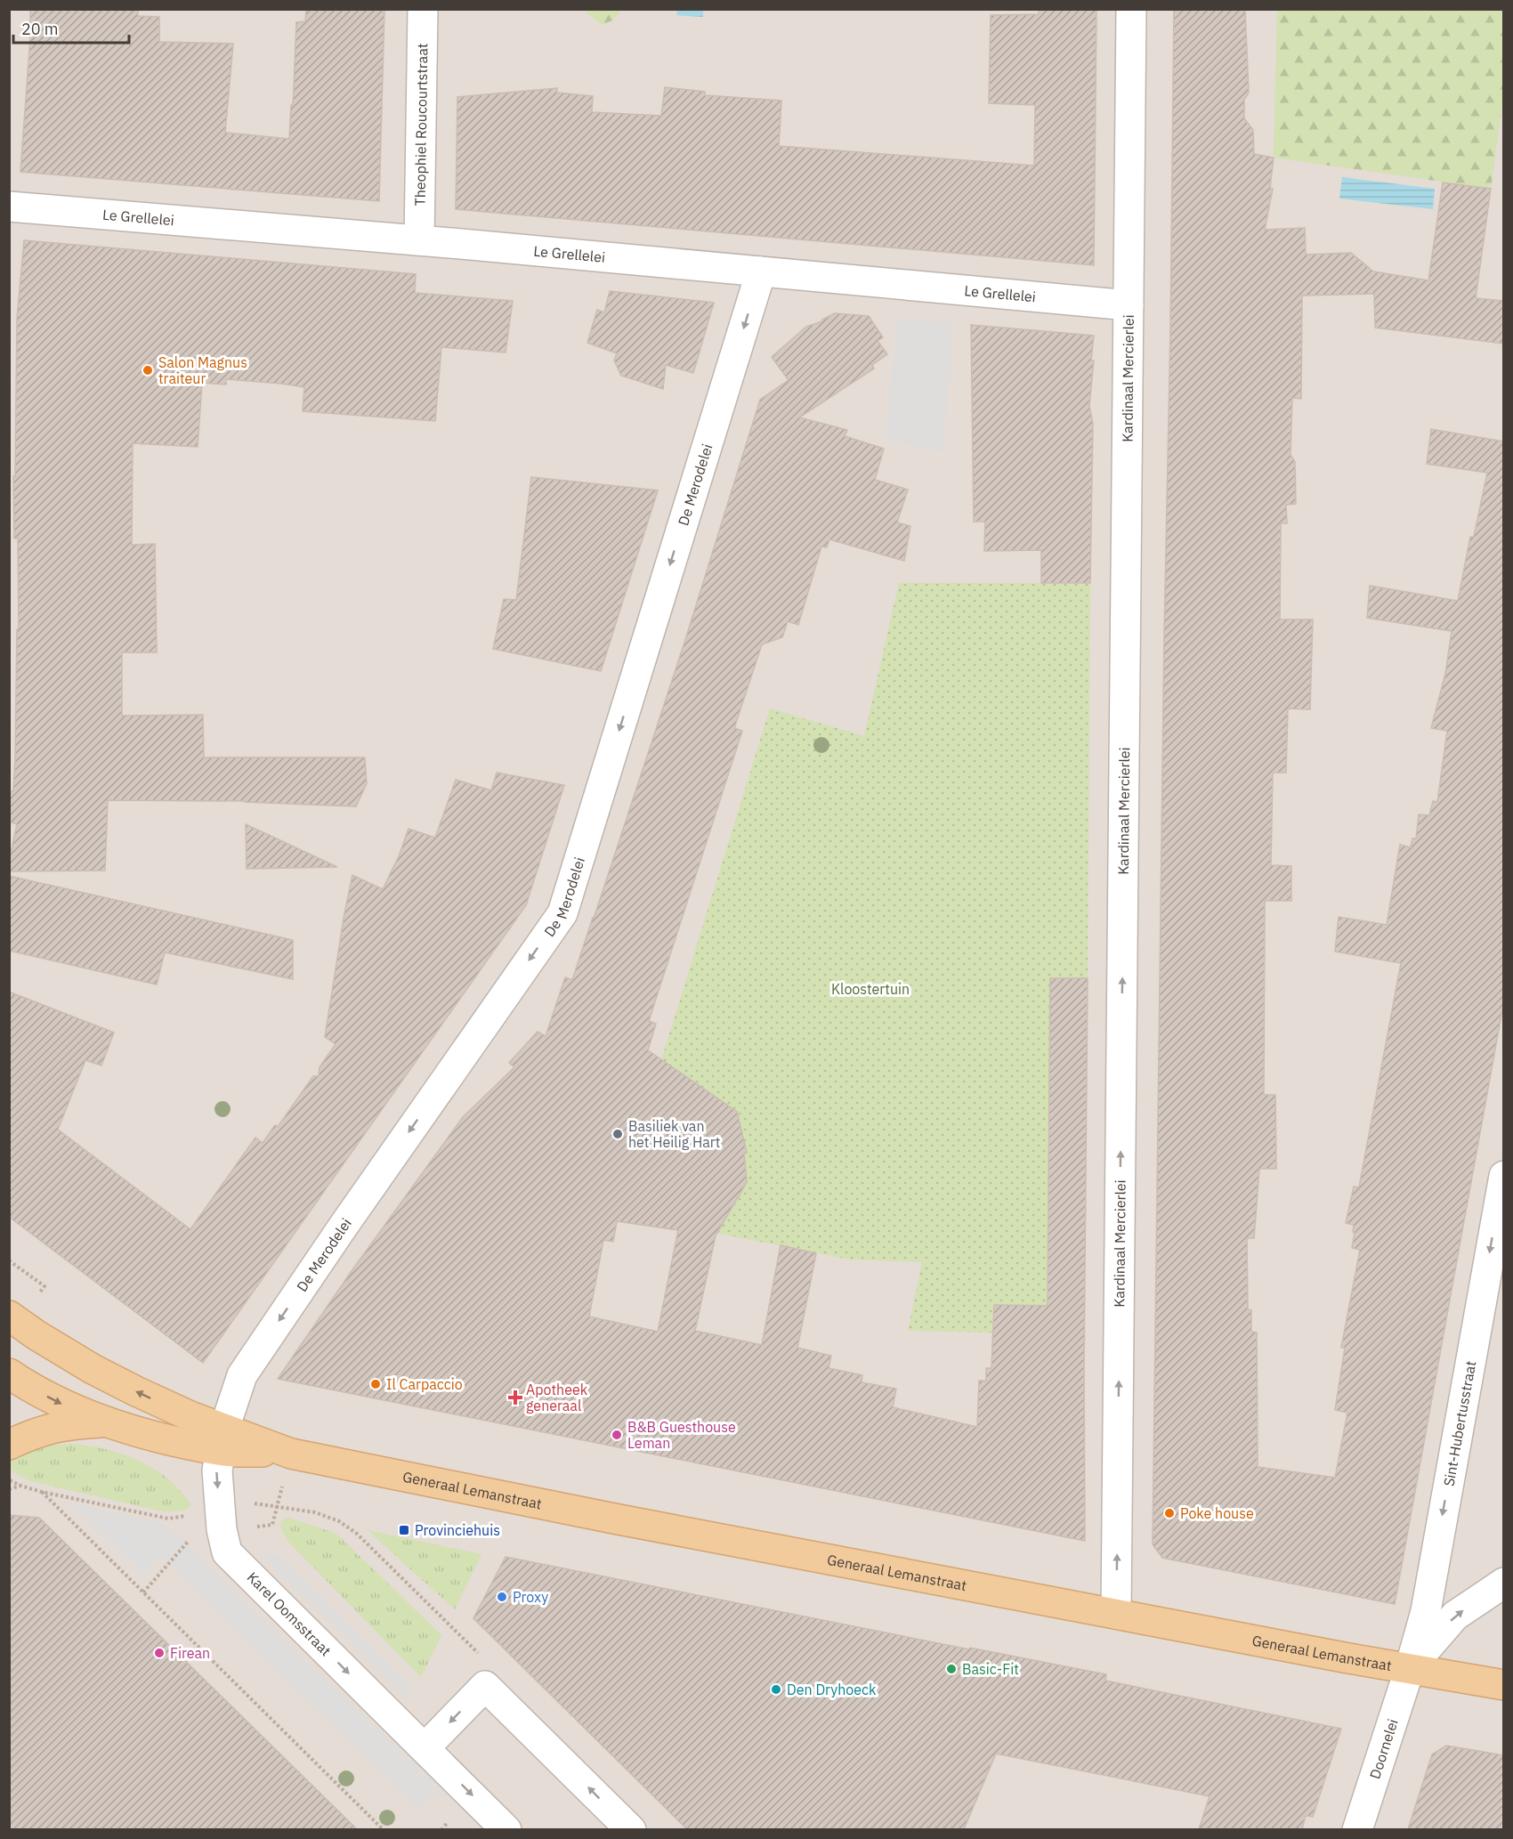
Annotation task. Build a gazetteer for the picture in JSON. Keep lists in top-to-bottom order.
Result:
{
  "streets": {
    "main road": ["Generaal Lemanstraat"],
    "street": [
      "Theophiel Roucourtstraat",
      "Le Grellelei",
      "Kardinaal Mercierlei",
      "De Merodelei",
      "Sint-Hubertusstraat",
      "Karel Oomsstraat",
      "Doornelei"
    ]
  },
  "crossings": [
    ["Theophiel Roucourtstraat", "Le Grellelei"],
    ["Le Grellelei", "Kardinaal Mercierlei"],
    ["Le Grellelei", "De Merodelei"],
    ["Kardinaal Mercierlei", "Generaal Lemanstraat"],
    ["De Merodelei", "Generaal Lemanstraat"],
    ["De Merodelei", "Karel Oomsstraat"],
    ["Sint-Hubertusstraat", "Generaal Lemanstraat"],
    ["Sint-Hubertusstraat", "Doornelei"],
    ["Generaal Lemanstraat", "Karel Oomsstraat"],
    ["Generaal Lemanstraat", "Doornelei"]
  ],
  "one_way": [
    "Kardinaal Mercierlei",
    "De Merodelei",
    "Sint-Hubertusstraat",
    "Karel Oomsstraat"
  ],
  "parks": ["Kloostertuin"],
  "places": {
    "other": [
      "Salon Magnus traiteur",
      "Basiliek van het Heilig Hart",
      "Il Carpaccio",
      "B&B Guesthouse Leman",
      "Poke house",
      "Proxy",
      "Firean",
      "Basic-Fit",
      "Den Dryhoeck"
    ],
    "health": ["Apotheek generaal"],
    "transit": ["Provinciehuis"]
  },
  "scale_bar": "20 m"
}
